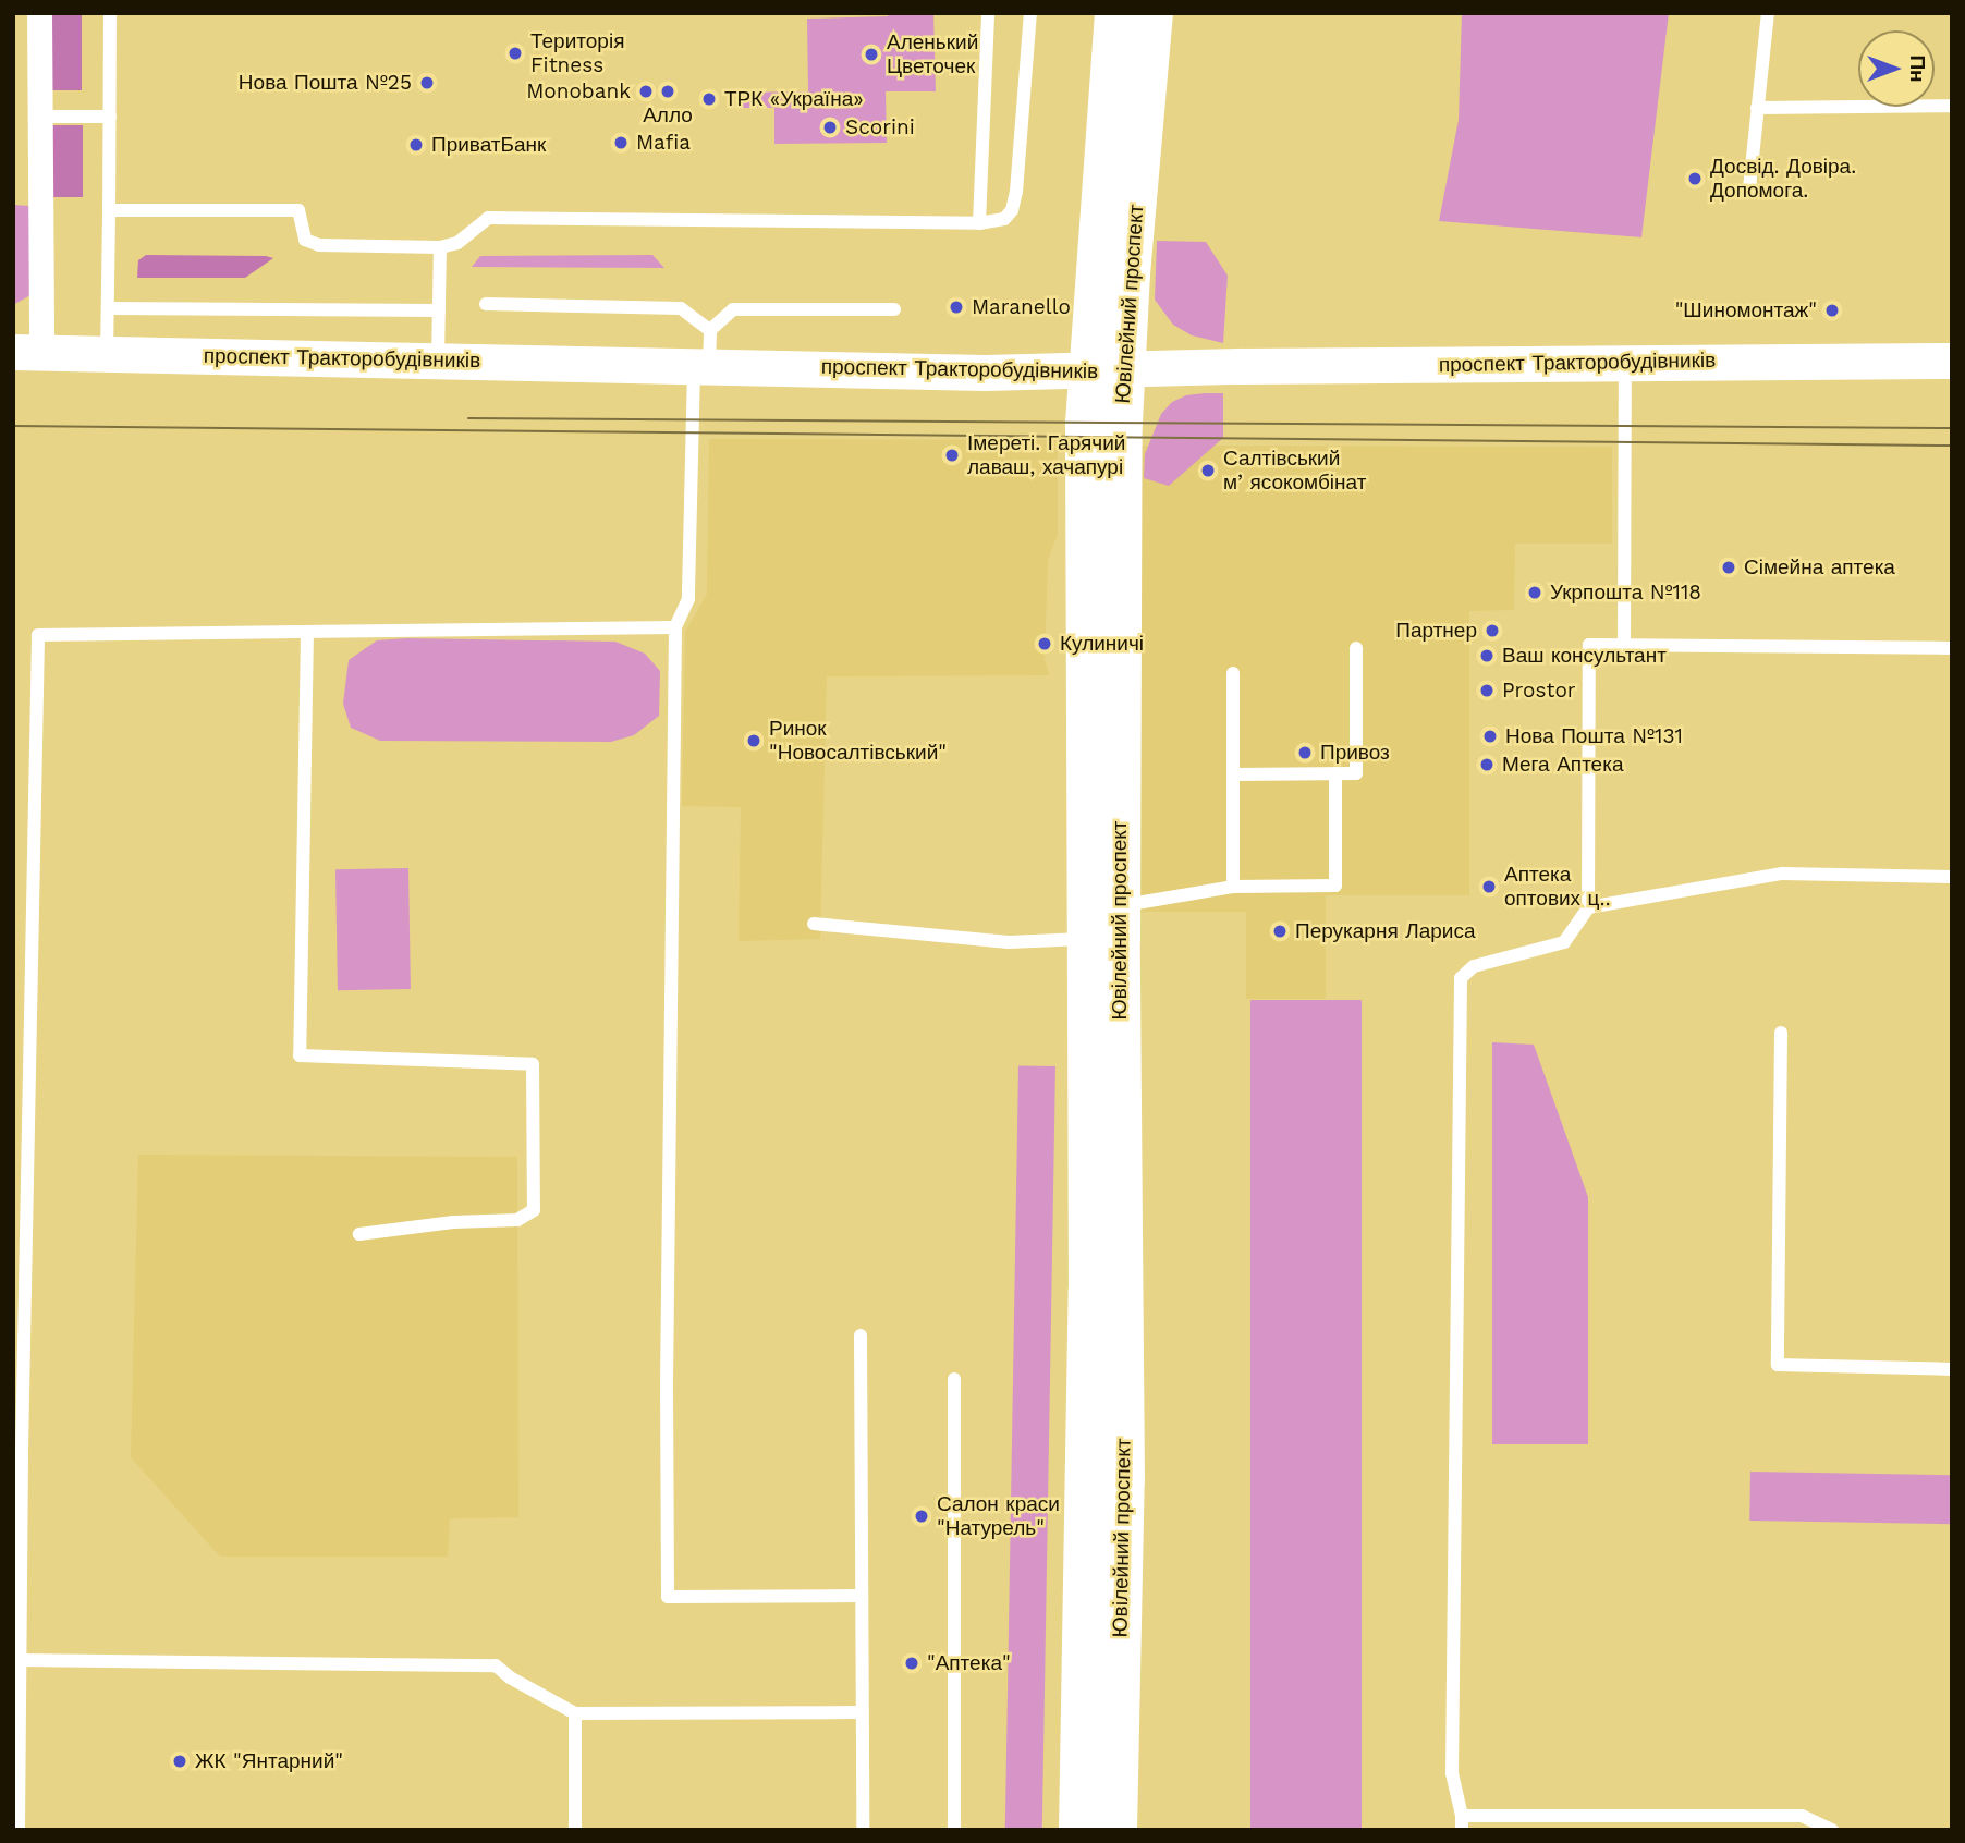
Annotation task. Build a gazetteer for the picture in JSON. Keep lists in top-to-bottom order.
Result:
{
  "streets": {
    "main road": ["Ювілейний проспект", "проспект Тракторобудівників"]
  },
  "crossings": [
    ["Ювілейний проспект", "проспект Тракторобудівників"]
  ],
  "places": [
    "Територія Fitness",
    "Аленький Цветочек",
    "Нова Пошта №25",
    "Monobank",
    "Алло",
    "ТРК «Україна»",
    "Scorini",
    "Mafia",
    "ПриватБанк",
    "Досвід. Довіра. Допомога.",
    "Maranello",
    "\"Шиномонтаж\"",
    "Імереті. Гарячий лаваш, хачапурі",
    "Салтівський мʼясокомбінат",
    "Сімейна аптека",
    "Укрпошта №118",
    "Партнер",
    "Кулиничі",
    "Ваш консультант",
    "Prostor",
    "Нова Пошта №131",
    "Ринок \"Новосалтівський\"",
    "Привоз",
    "Мега Аптека",
    "Аптека оптових ц‥",
    "Перукарня Лариса",
    "Салон краси \"Натурель\"",
    "\"Аптека\"",
    "ЖК \"Янтарний\""
  ],
  "north": "right"
}
